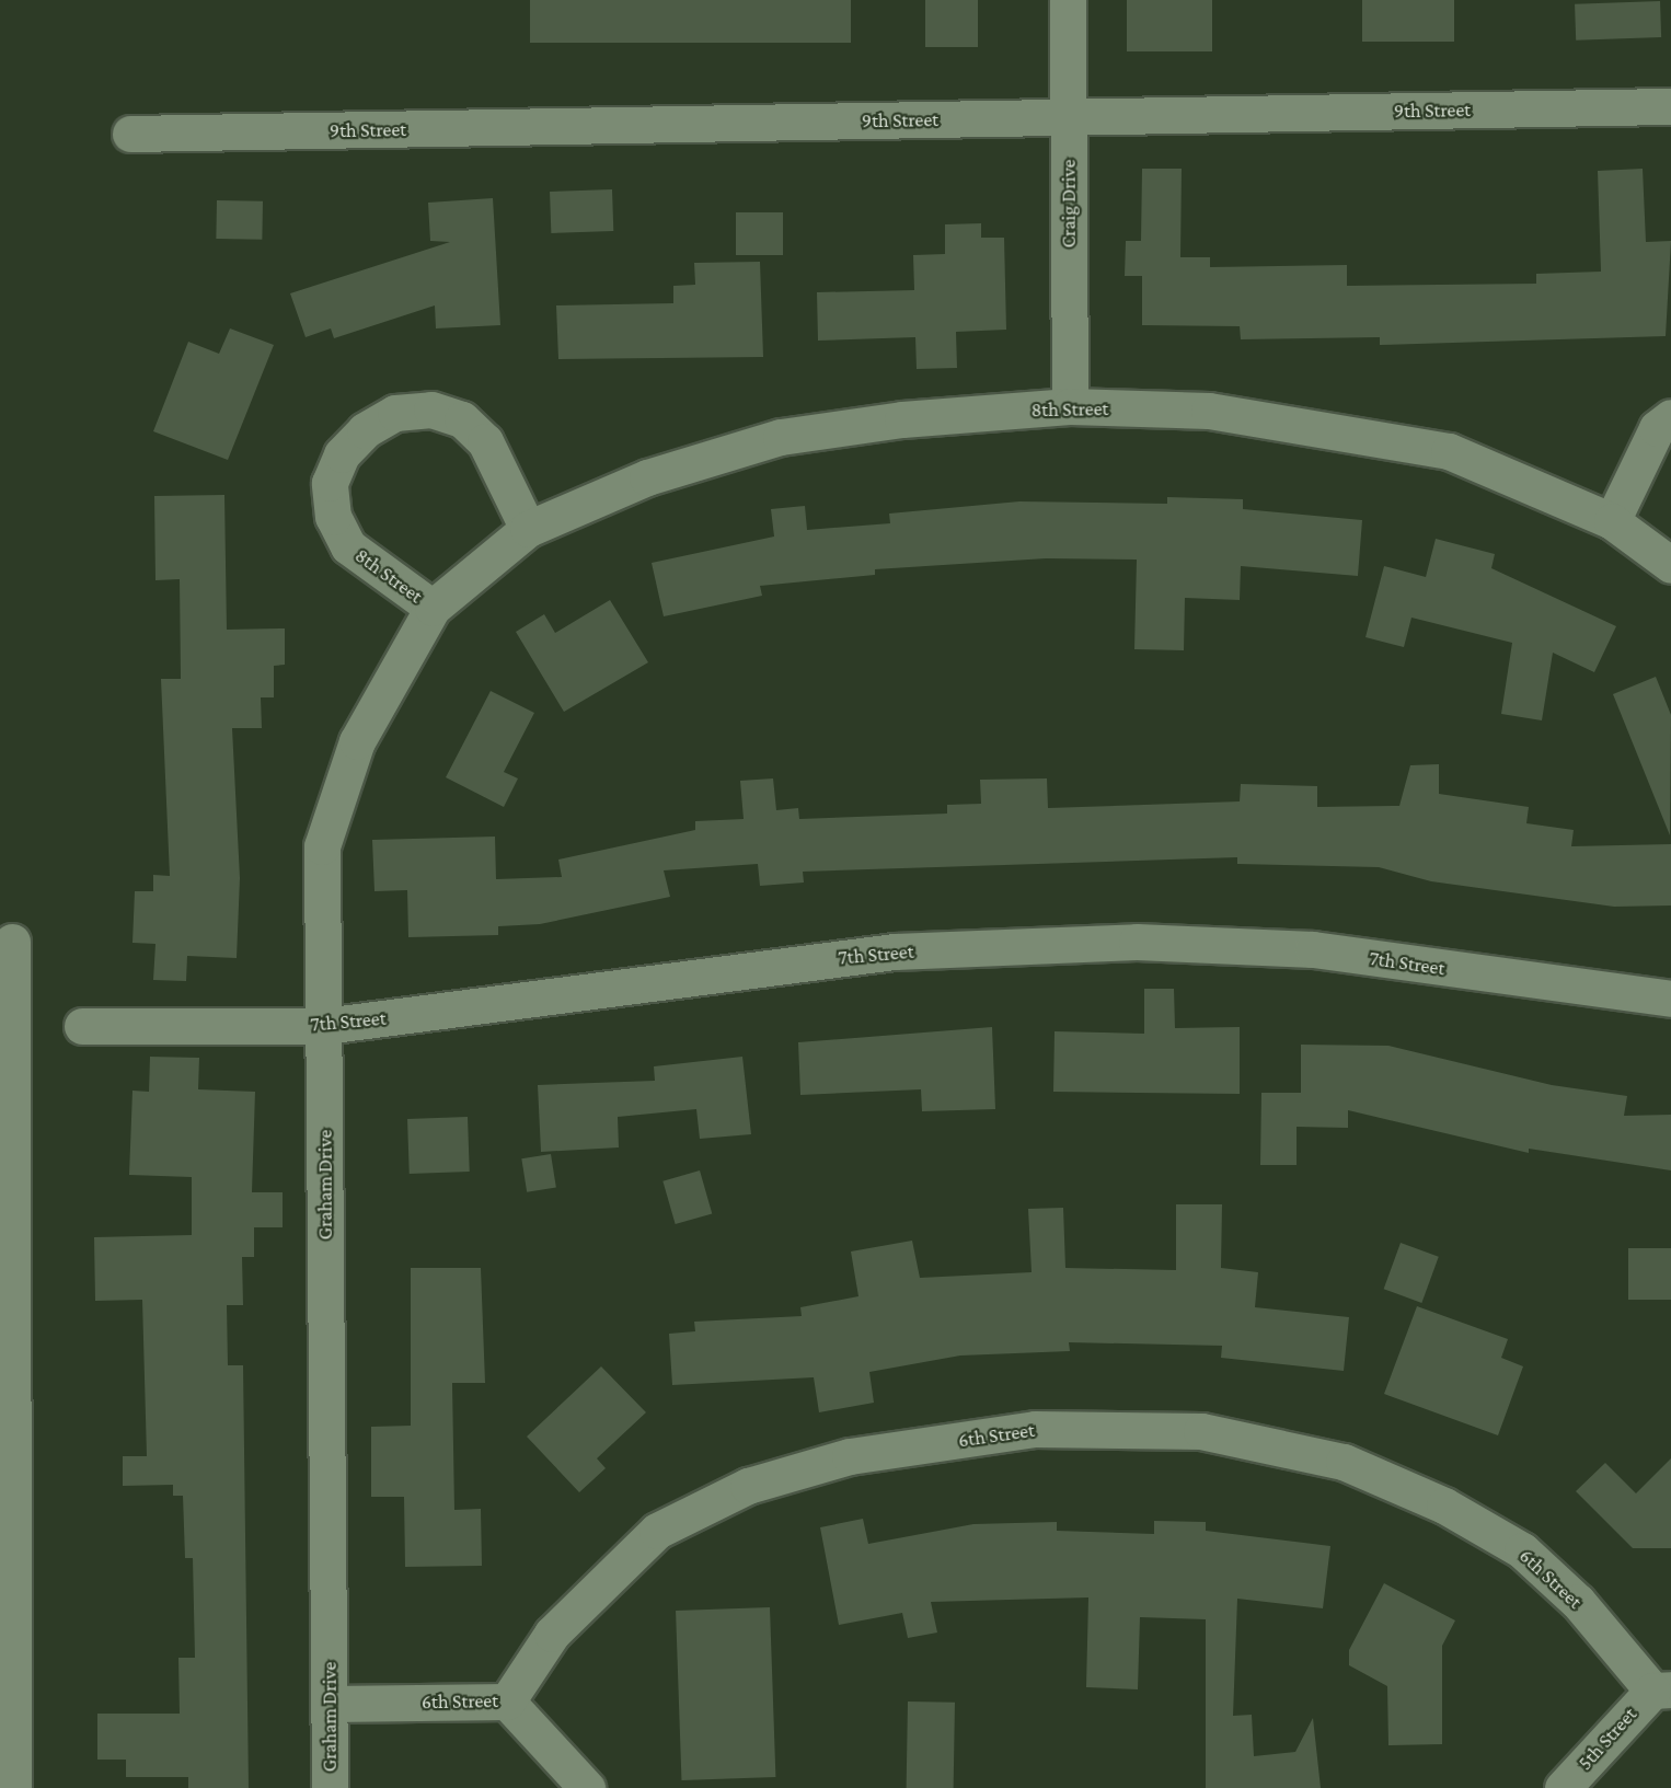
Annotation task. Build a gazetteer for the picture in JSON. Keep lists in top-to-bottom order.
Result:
{
  "streets": {
    "street": [
      "9th Street",
      "Craig Drive",
      "8th Street",
      "7th Street",
      "Graham Drive",
      "6th Street",
      "5th Street"
    ]
  },
  "crossings": [
    ["9th Street", "Craig Drive"],
    ["Craig Drive", "8th Street"],
    ["8th Street", "Graham Drive"],
    ["7th Street", "Graham Drive"],
    ["Graham Drive", "6th Street"],
    ["6th Street", "5th Street"]
  ]
}
